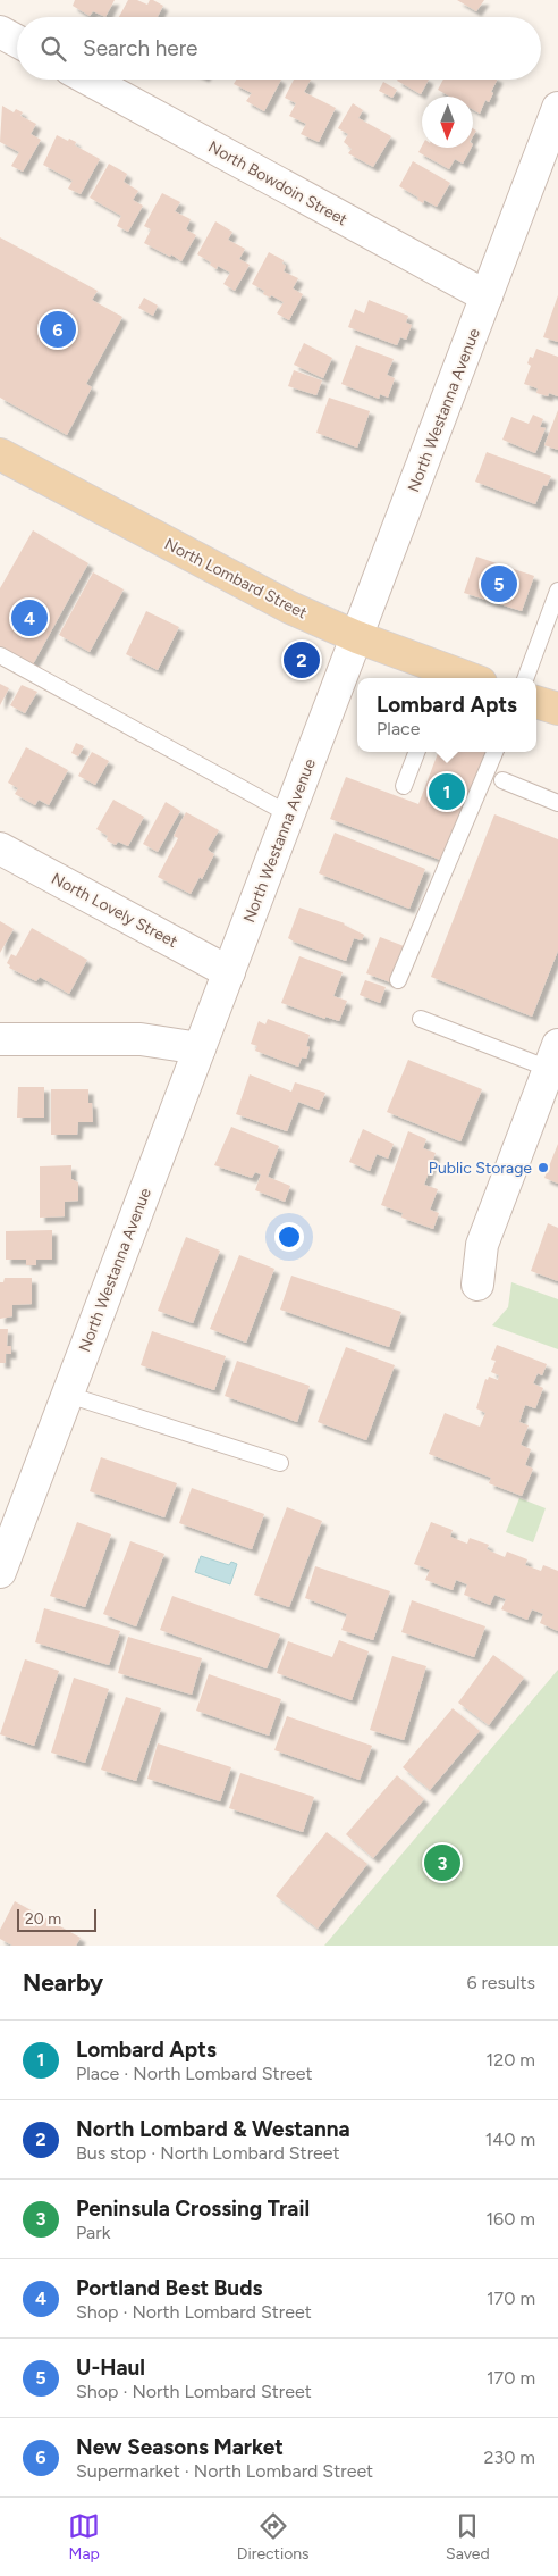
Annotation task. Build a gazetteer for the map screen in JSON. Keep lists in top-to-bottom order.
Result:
{
  "streets": {
    "main road": ["North Lombard Street"],
    "street": ["North Bowdoin Street", "North Westanna Avenue", "North Lovely Street"]
  },
  "crossings": [
    ["North Bowdoin Street", "North Westanna Avenue"],
    ["North Westanna Avenue", "North Lombard Street"],
    ["North Westanna Avenue", "North Lovely Street"]
  ],
  "places": ["Public Storage"],
  "scale_bar": "20 m",
  "north": "bottom",
  "page": {
    "search": "Search here",
    "pins": [
      "6",
      "5",
      "4",
      "2",
      "1",
      "3"
    ],
    "popup": ["Lombard Apts", "Place"],
    "scale": "20 m",
    "heading": ["Nearby", "6 results"],
    "list": [
      {
        "mark": "1",
        "name": "Lombard Apts",
        "note": "Place · North Lombard Street",
        "value": "120 m"
      },
      {
        "mark": "2",
        "name": "North Lombard & Westanna",
        "note": "Bus stop · North Lombard Street",
        "value": "140 m"
      },
      {
        "mark": "3",
        "name": "Peninsula Crossing Trail",
        "note": "Park",
        "value": "160 m"
      },
      {
        "mark": "4",
        "name": "Portland Best Buds",
        "note": "Shop · North Lombard Street",
        "value": "170 m"
      },
      {
        "mark": "5",
        "name": "U-Haul",
        "note": "Shop · North Lombard Street",
        "value": "170 m"
      },
      {
        "mark": "6",
        "name": "New Seasons Market",
        "note": "Supermarket · North Lombard Street",
        "value": "230 m"
      }
    ],
    "nav": ["Map", "Directions", "Saved"]
  }
}
